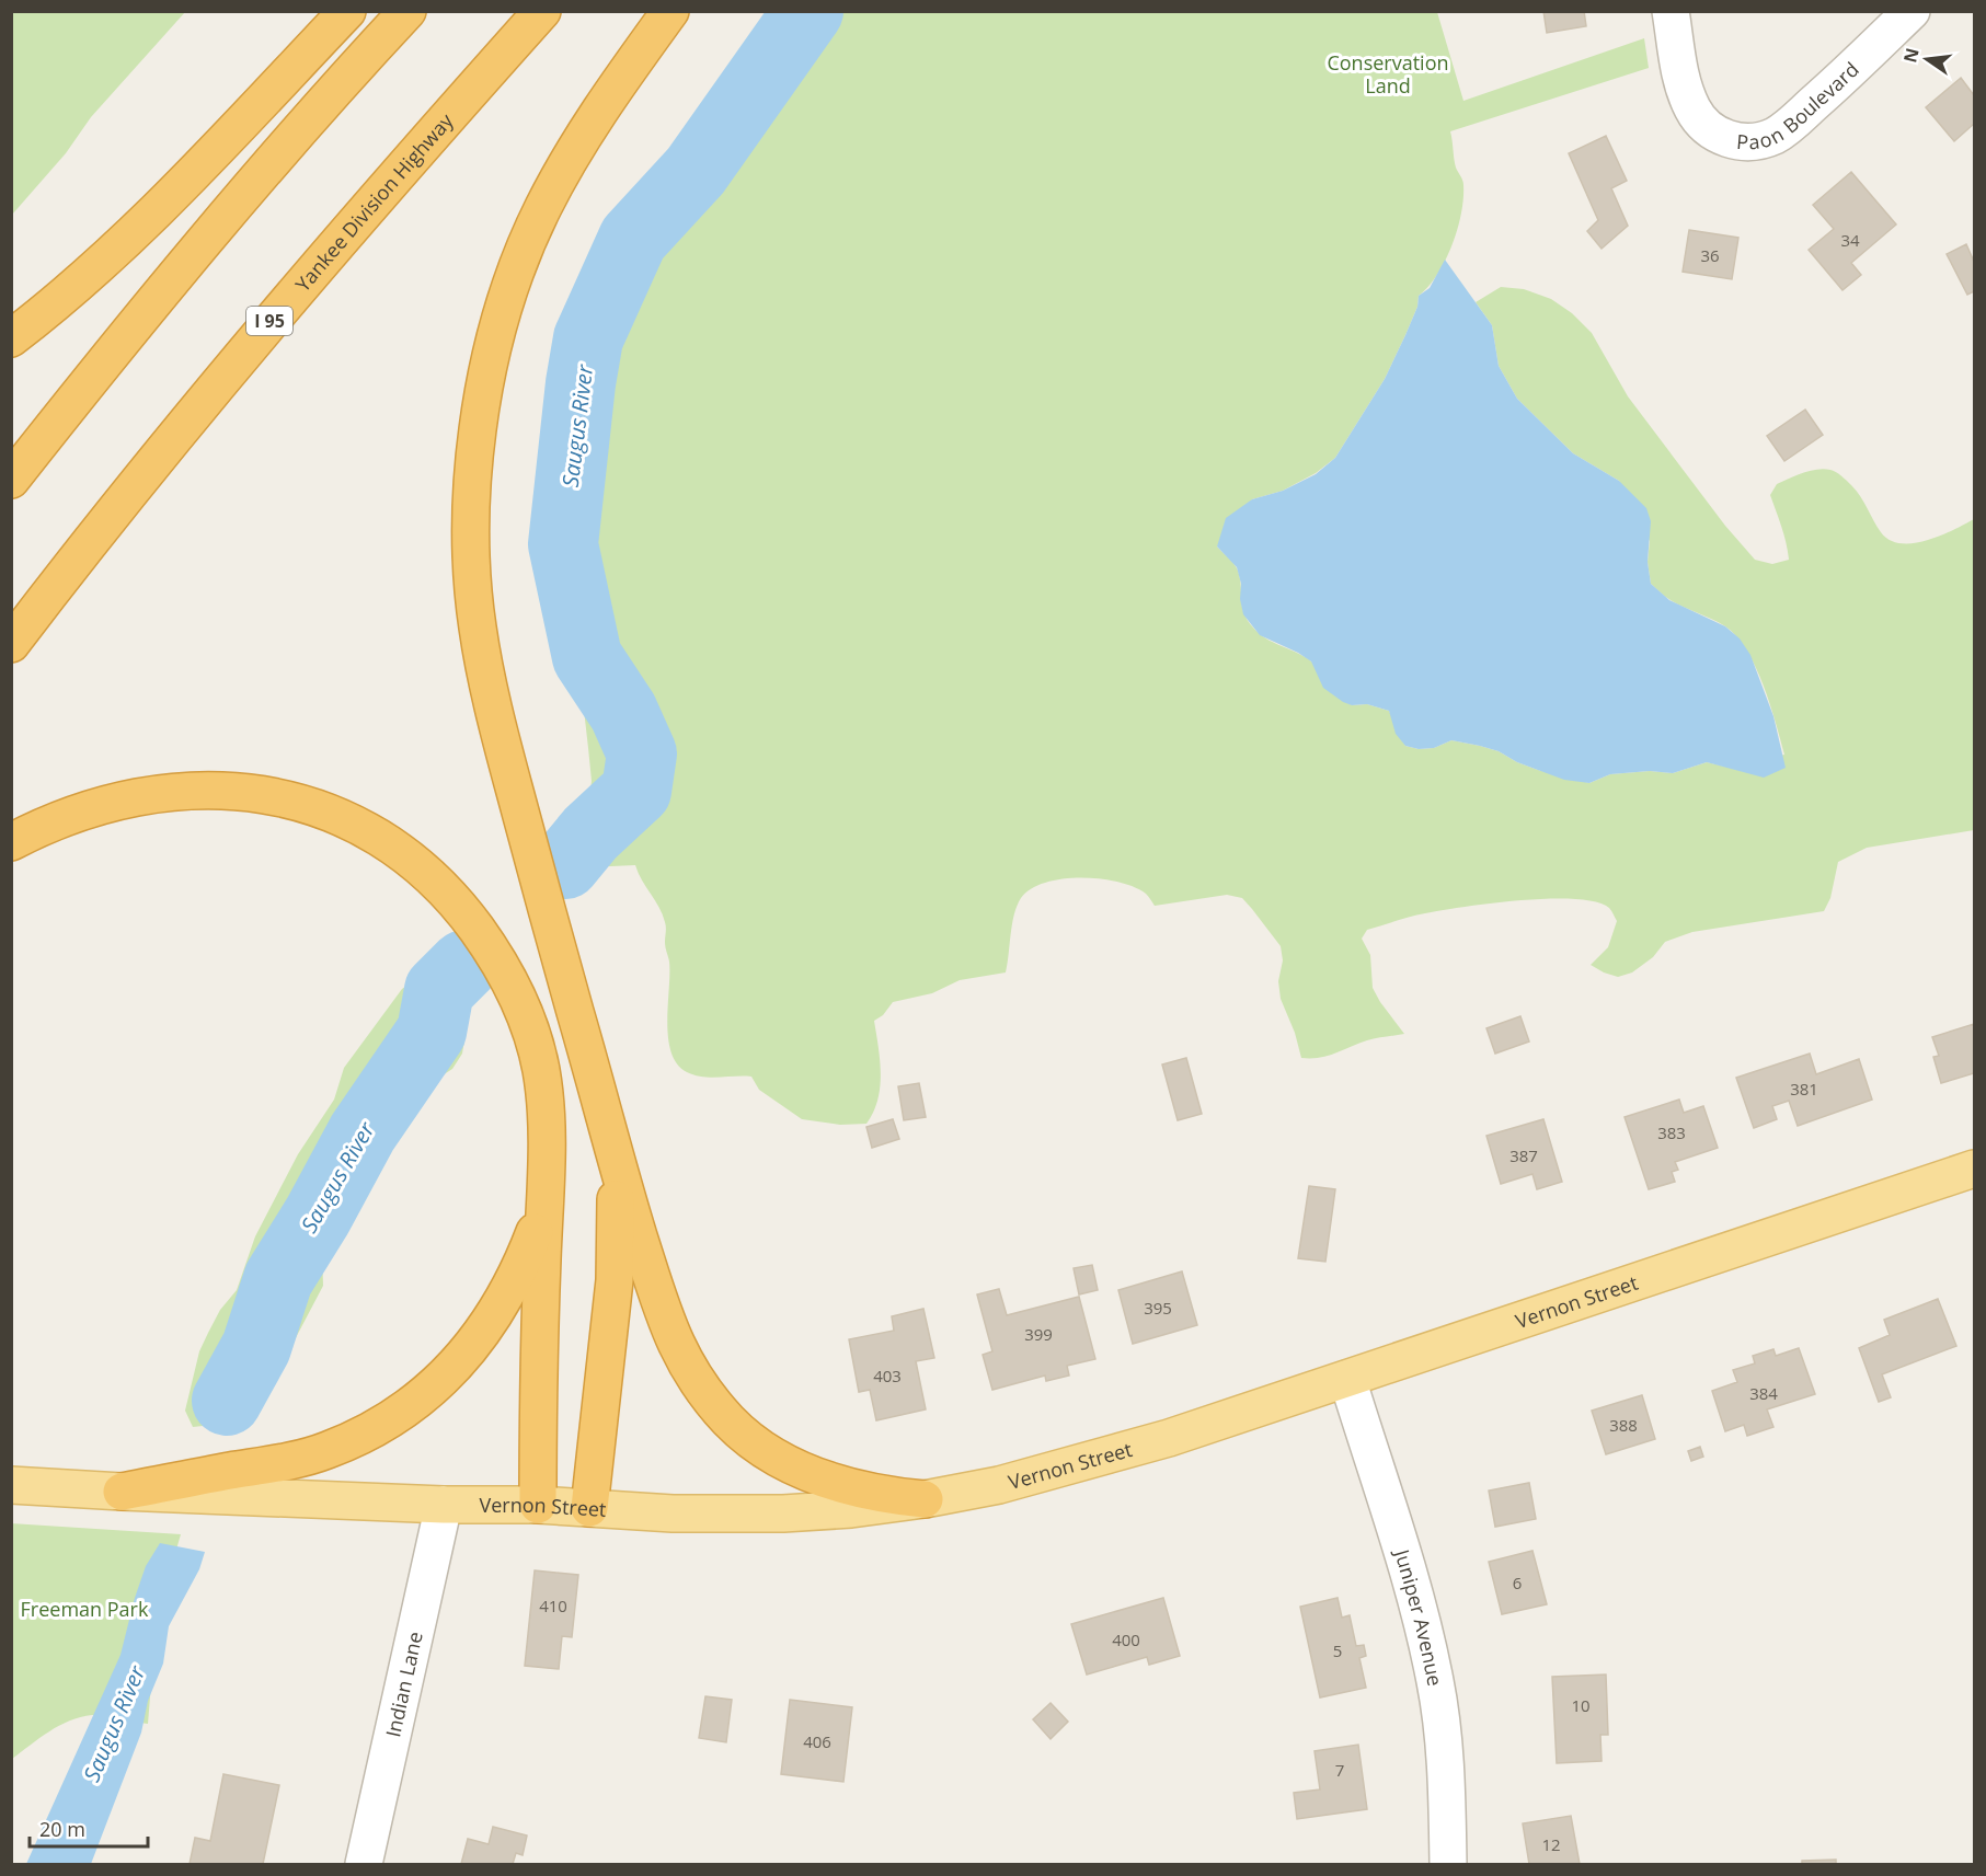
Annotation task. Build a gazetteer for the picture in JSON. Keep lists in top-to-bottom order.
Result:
{
  "streets": {
    "highway": ["Yankee Division Highway", "I 95"],
    "main road": ["Vernon Street"],
    "street": ["Paon Boulevard", "Juniper Avenue", "Indian Lane"]
  },
  "crossings": [
    ["Vernon Street", "Juniper Avenue"],
    ["Vernon Street", "Indian Lane"]
  ],
  "water": ["Saugus River"],
  "parks": ["Conservation Land", "Freeman Park"],
  "house_numbers": [
    "34",
    "36",
    "381",
    "383",
    "387",
    "395",
    "399",
    "403",
    "384",
    "388",
    "6",
    "410",
    "400",
    "5",
    "10",
    "406",
    "7",
    "12"
  ],
  "scale_bar": "20 m",
  "north": "left"
}
